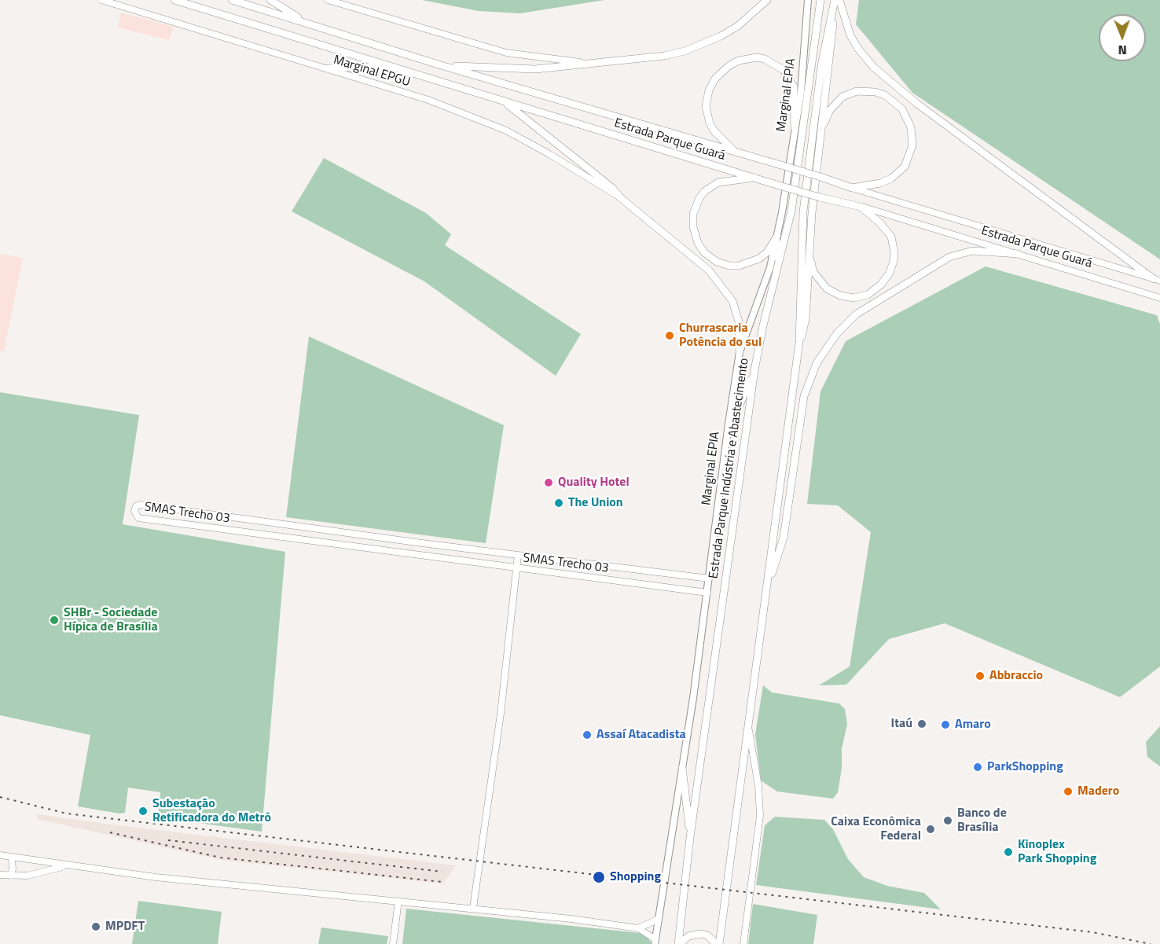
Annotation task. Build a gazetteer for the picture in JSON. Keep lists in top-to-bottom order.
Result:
{
  "streets": {
    "highway": ["Estrada Parque Guará", "Estrada Parque Indústria e Abastecimento"],
    "main road": ["Marginal EPIA"],
    "street": ["Marginal EPGU", "SMAS Trecho 03"]
  },
  "crossings": [
    ["Marginal EPIA", "SMAS Trecho 03"]
  ],
  "places": [
    "Churrascaria Potência do sul",
    "Quality Hotel",
    "The Union",
    "SHBr - Sociedade Hípica de Brasília",
    "Abbraccio",
    "Itaú",
    "Amaro",
    "Assaí Atacadista",
    "ParkShopping",
    "Madero",
    "Subestação Retificadora do Metrô",
    "Banco de Brasília",
    "Caixa Econômica Federal",
    "Kinoplex Park Shopping",
    "Shopping",
    "MPDFT"
  ],
  "north": "bottom"
}
